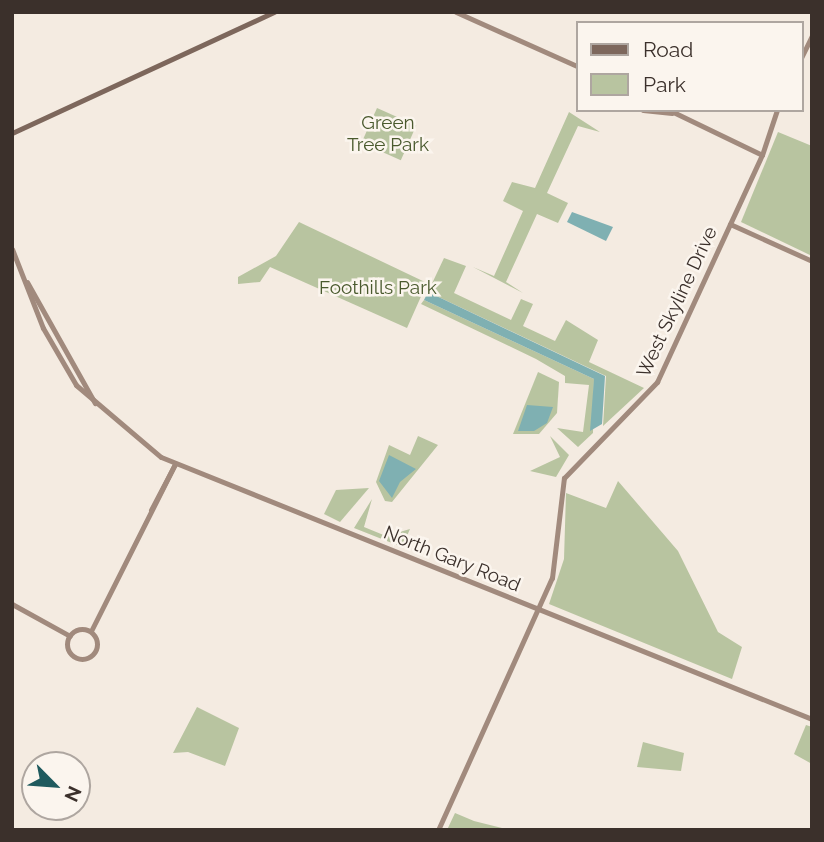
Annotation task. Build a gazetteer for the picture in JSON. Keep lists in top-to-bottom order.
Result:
{
  "streets": {
    "street": ["West Skyline Drive", "North Gary Road"]
  },
  "crossings": [
    ["West Skyline Drive", "North Gary Road"]
  ],
  "parks": ["Green Tree Park", "Foothills Park"],
  "legend": ["Road", "Park"],
  "north": "bottom right"
}
